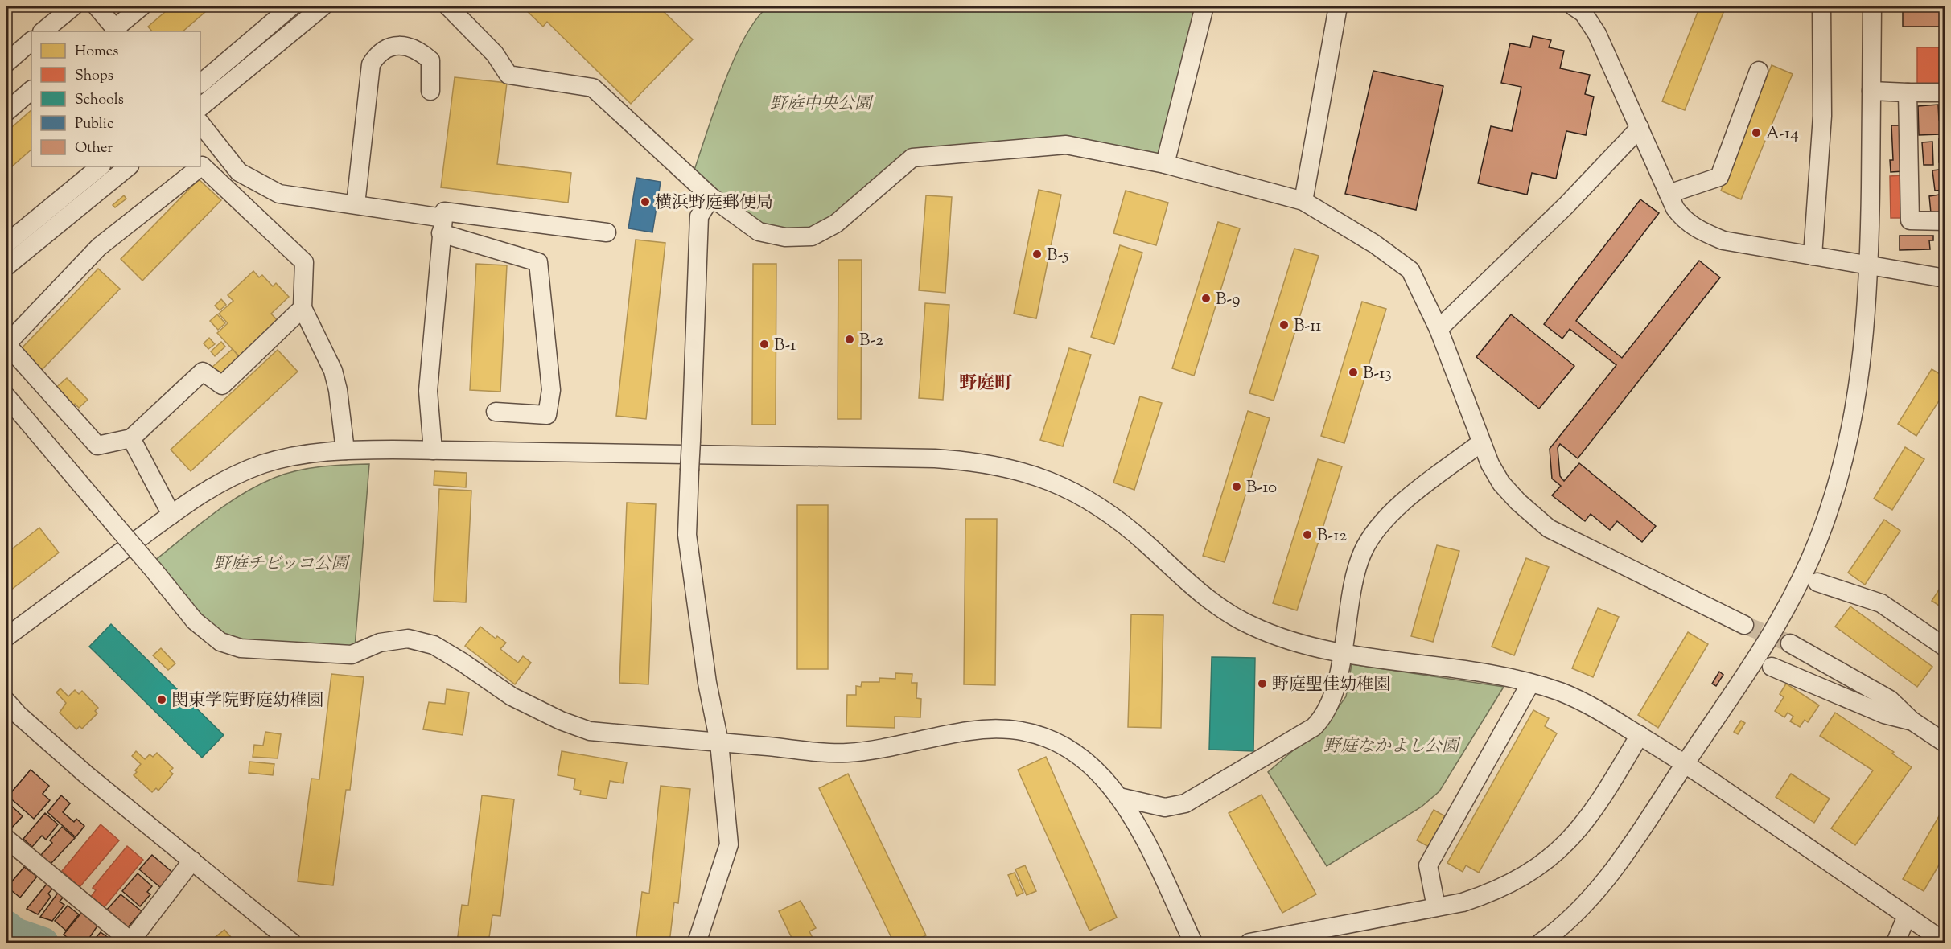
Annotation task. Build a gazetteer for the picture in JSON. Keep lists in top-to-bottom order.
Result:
{
  "districts": ["野庭町"],
  "parks": ["野庭中央公園", "野庭チビッコ公園", "野庭なかよし公園"],
  "places": [
    "A-14",
    "横浜野庭郵便局",
    "B-5",
    "B-9",
    "B-11",
    "B-2",
    "B-1",
    "B-13",
    "B-10",
    "B-12",
    "野庭聖佳幼稚園",
    "関東学院野庭幼稚園"
  ],
  "legend": [
    "Homes",
    "Shops",
    "Schools",
    "Public",
    "Other"
  ]
}
